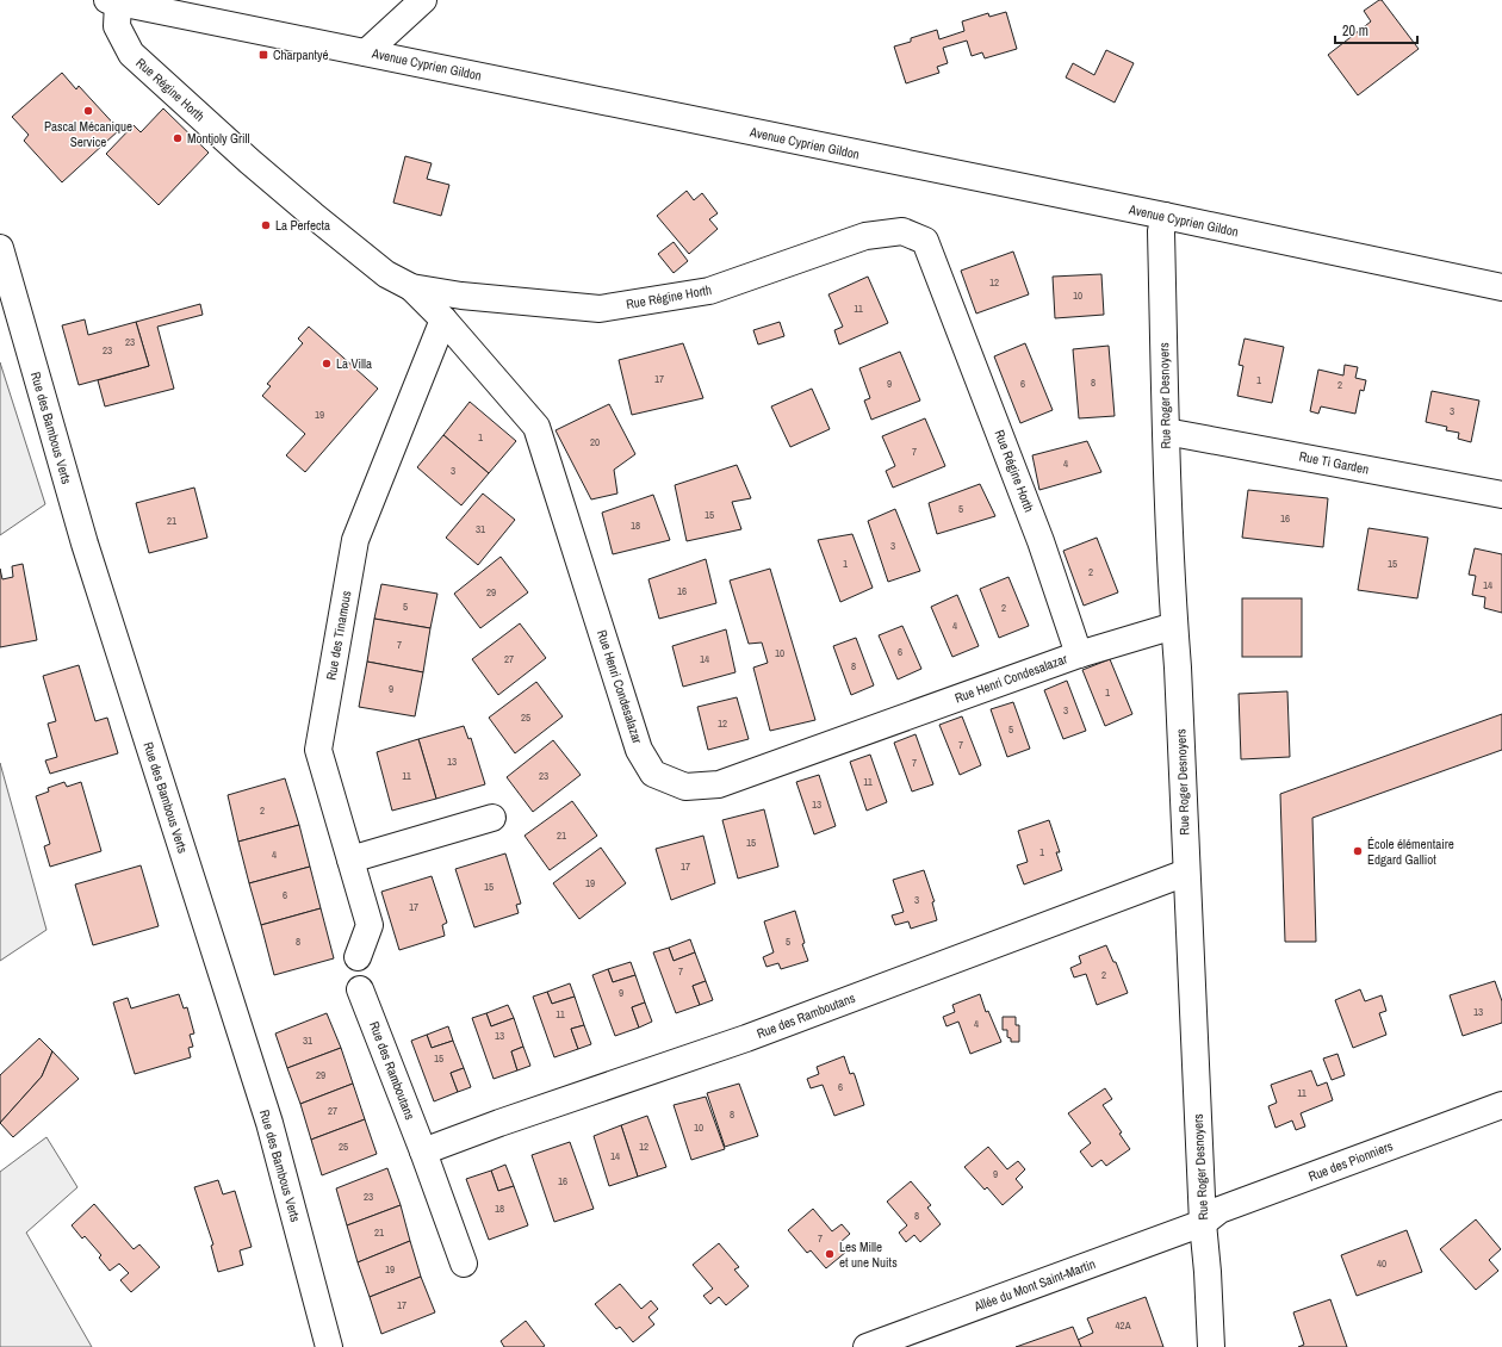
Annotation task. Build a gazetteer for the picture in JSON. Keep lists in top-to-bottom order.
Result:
{
  "streets": {
    "street": [
      "Avenue Cyprien Gildon",
      "Rue Régine Horth",
      "Rue Roger Desnoyers",
      "Rue des Bambous Verts",
      "Rue Ti Garden",
      "Rue des Tinamous",
      "Rue Henri Condesalazar",
      "Rue des Ramboutans",
      "Rue des Pionniers",
      "Allée du Mont Saint-Martin"
    ]
  },
  "crossings": [
    ["Avenue Cyprien Gildon", "Rue Régine Horth"],
    ["Avenue Cyprien Gildon", "Rue Roger Desnoyers"],
    ["Rue Régine Horth", "Rue Henri Condesalazar"],
    ["Rue Roger Desnoyers", "Rue Ti Garden"],
    ["Rue Roger Desnoyers", "Rue Henri Condesalazar"],
    ["Rue Roger Desnoyers", "Rue des Ramboutans"],
    ["Rue Roger Desnoyers", "Rue des Pionniers"],
    ["Rue Roger Desnoyers", "Allée du Mont Saint-Martin"],
    ["Rue des Tinamous", "Rue Henri Condesalazar"],
    ["Rue des Pionniers", "Allée du Mont Saint-Martin"]
  ],
  "places": {
    "transit": ["Charpantyé"],
    "other": [
      "Pascal Mécanique Service",
      "Montjoly Grill",
      "La Perfecta",
      "La Villa",
      "École élémentaire Edgard Galliot",
      "Les Mille et une Nuits"
    ]
  },
  "house_numbers": [
    "12",
    "10",
    "11",
    "23",
    "23",
    "17",
    "1",
    "8",
    "9",
    "6",
    "2",
    "3",
    "19",
    "1",
    "20",
    "7",
    "4",
    "3",
    "5",
    "15",
    "16",
    "21",
    "18",
    "31",
    "3",
    "1",
    "15",
    "2",
    "14",
    "16",
    "29",
    "5",
    "2",
    "4",
    "7",
    "6",
    "10",
    "27",
    "14",
    "8",
    "9",
    "1",
    "3",
    "25",
    "12",
    "5",
    "7",
    "13",
    "7",
    "11",
    "23",
    "11",
    "13",
    "2",
    "21",
    "15",
    "1",
    "4",
    "17",
    "19",
    "15",
    "6",
    "3",
    "17",
    "8",
    "5",
    "7",
    "2",
    "9",
    "13",
    "11",
    "4",
    "13",
    "31",
    "15",
    "29",
    "6",
    "11",
    "27",
    "8",
    "10",
    "25",
    "12",
    "14",
    "9",
    "16",
    "23",
    "18",
    "8",
    "21",
    "7",
    "40",
    "19",
    "17",
    "42A"
  ],
  "scale_bar": "20 m"
}
